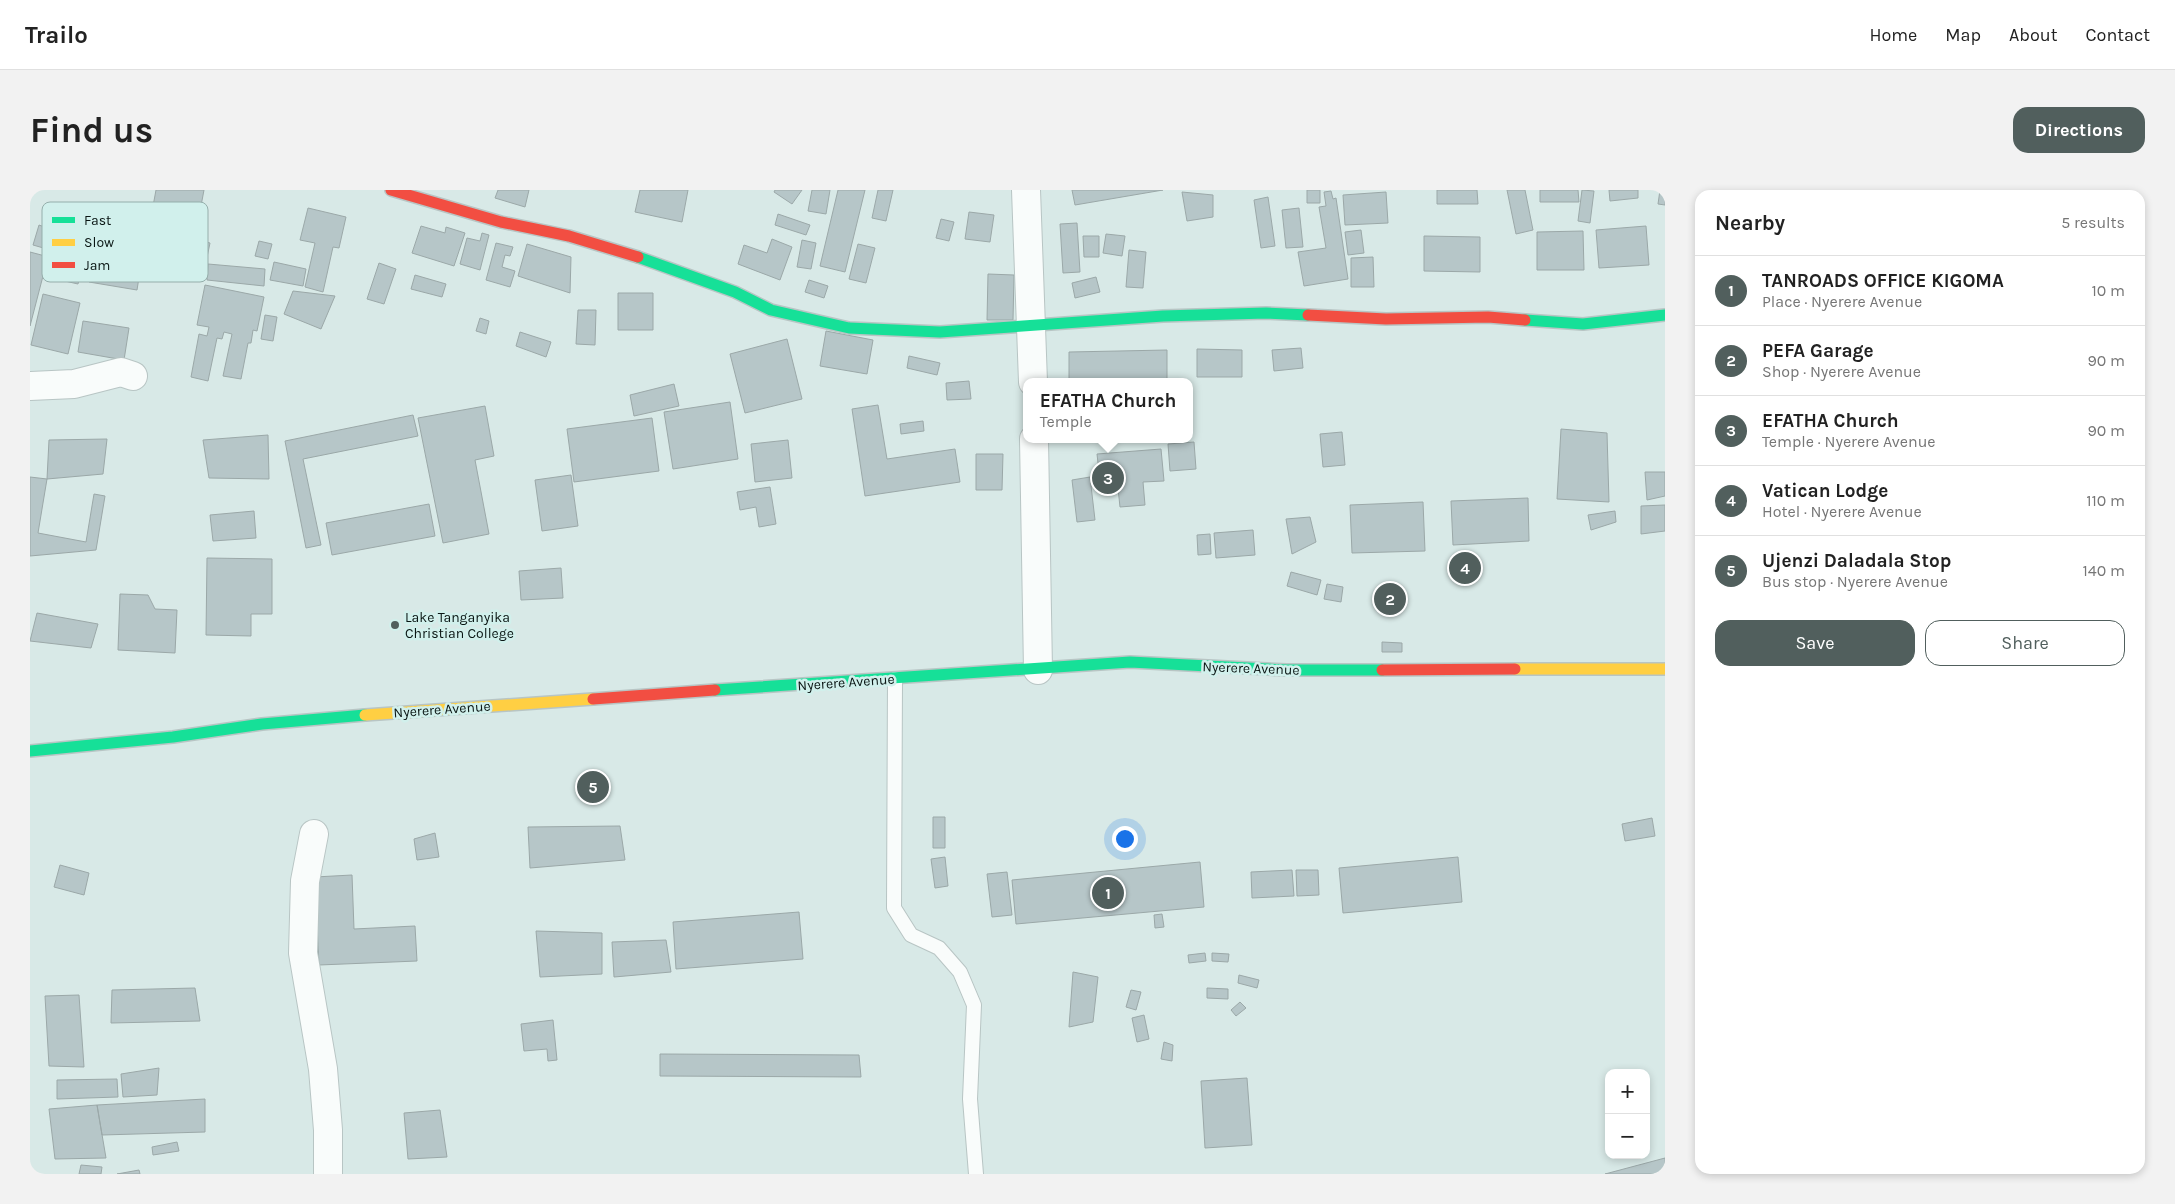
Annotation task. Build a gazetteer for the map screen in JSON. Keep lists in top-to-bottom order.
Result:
{
  "streets": {
    "main road": ["Nyerere Avenue"]
  },
  "places": ["Lake Tanganyika Christian College"],
  "legend": ["Fast", "Slow", "Jam"],
  "page": {
    "header": "Trailo",
    "nav": [
      "Home",
      "Map",
      "About",
      "Contact"
    ],
    "buttons": [
      "Directions",
      ["Save", "Share"]
    ],
    "title": "Find us",
    "heading": ["Nearby", "5 results"],
    "list": [
      {
        "mark": "1",
        "name": "TANROADS OFFICE KIGOMA",
        "note": "Place · Nyerere Avenue",
        "value": "10 m"
      },
      {
        "mark": "2",
        "name": "PEFA Garage",
        "note": "Shop · Nyerere Avenue",
        "value": "90 m"
      },
      {
        "mark": "3",
        "name": "EFATHA Church",
        "note": "Temple · Nyerere Avenue",
        "value": "90 m"
      },
      {
        "mark": "4",
        "name": "Vatican Lodge",
        "note": "Hotel · Nyerere Avenue",
        "value": "110 m"
      },
      {
        "mark": "5",
        "name": "Ujenzi Daladala Stop",
        "note": "Bus stop · Nyerere Avenue",
        "value": "140 m"
      }
    ],
    "popup": ["EFATHA Church", "Temple"],
    "pins": [
      "3",
      "4",
      "2",
      "5",
      "1"
    ],
    "map_buttons": ["+", "−"]
  }
}
